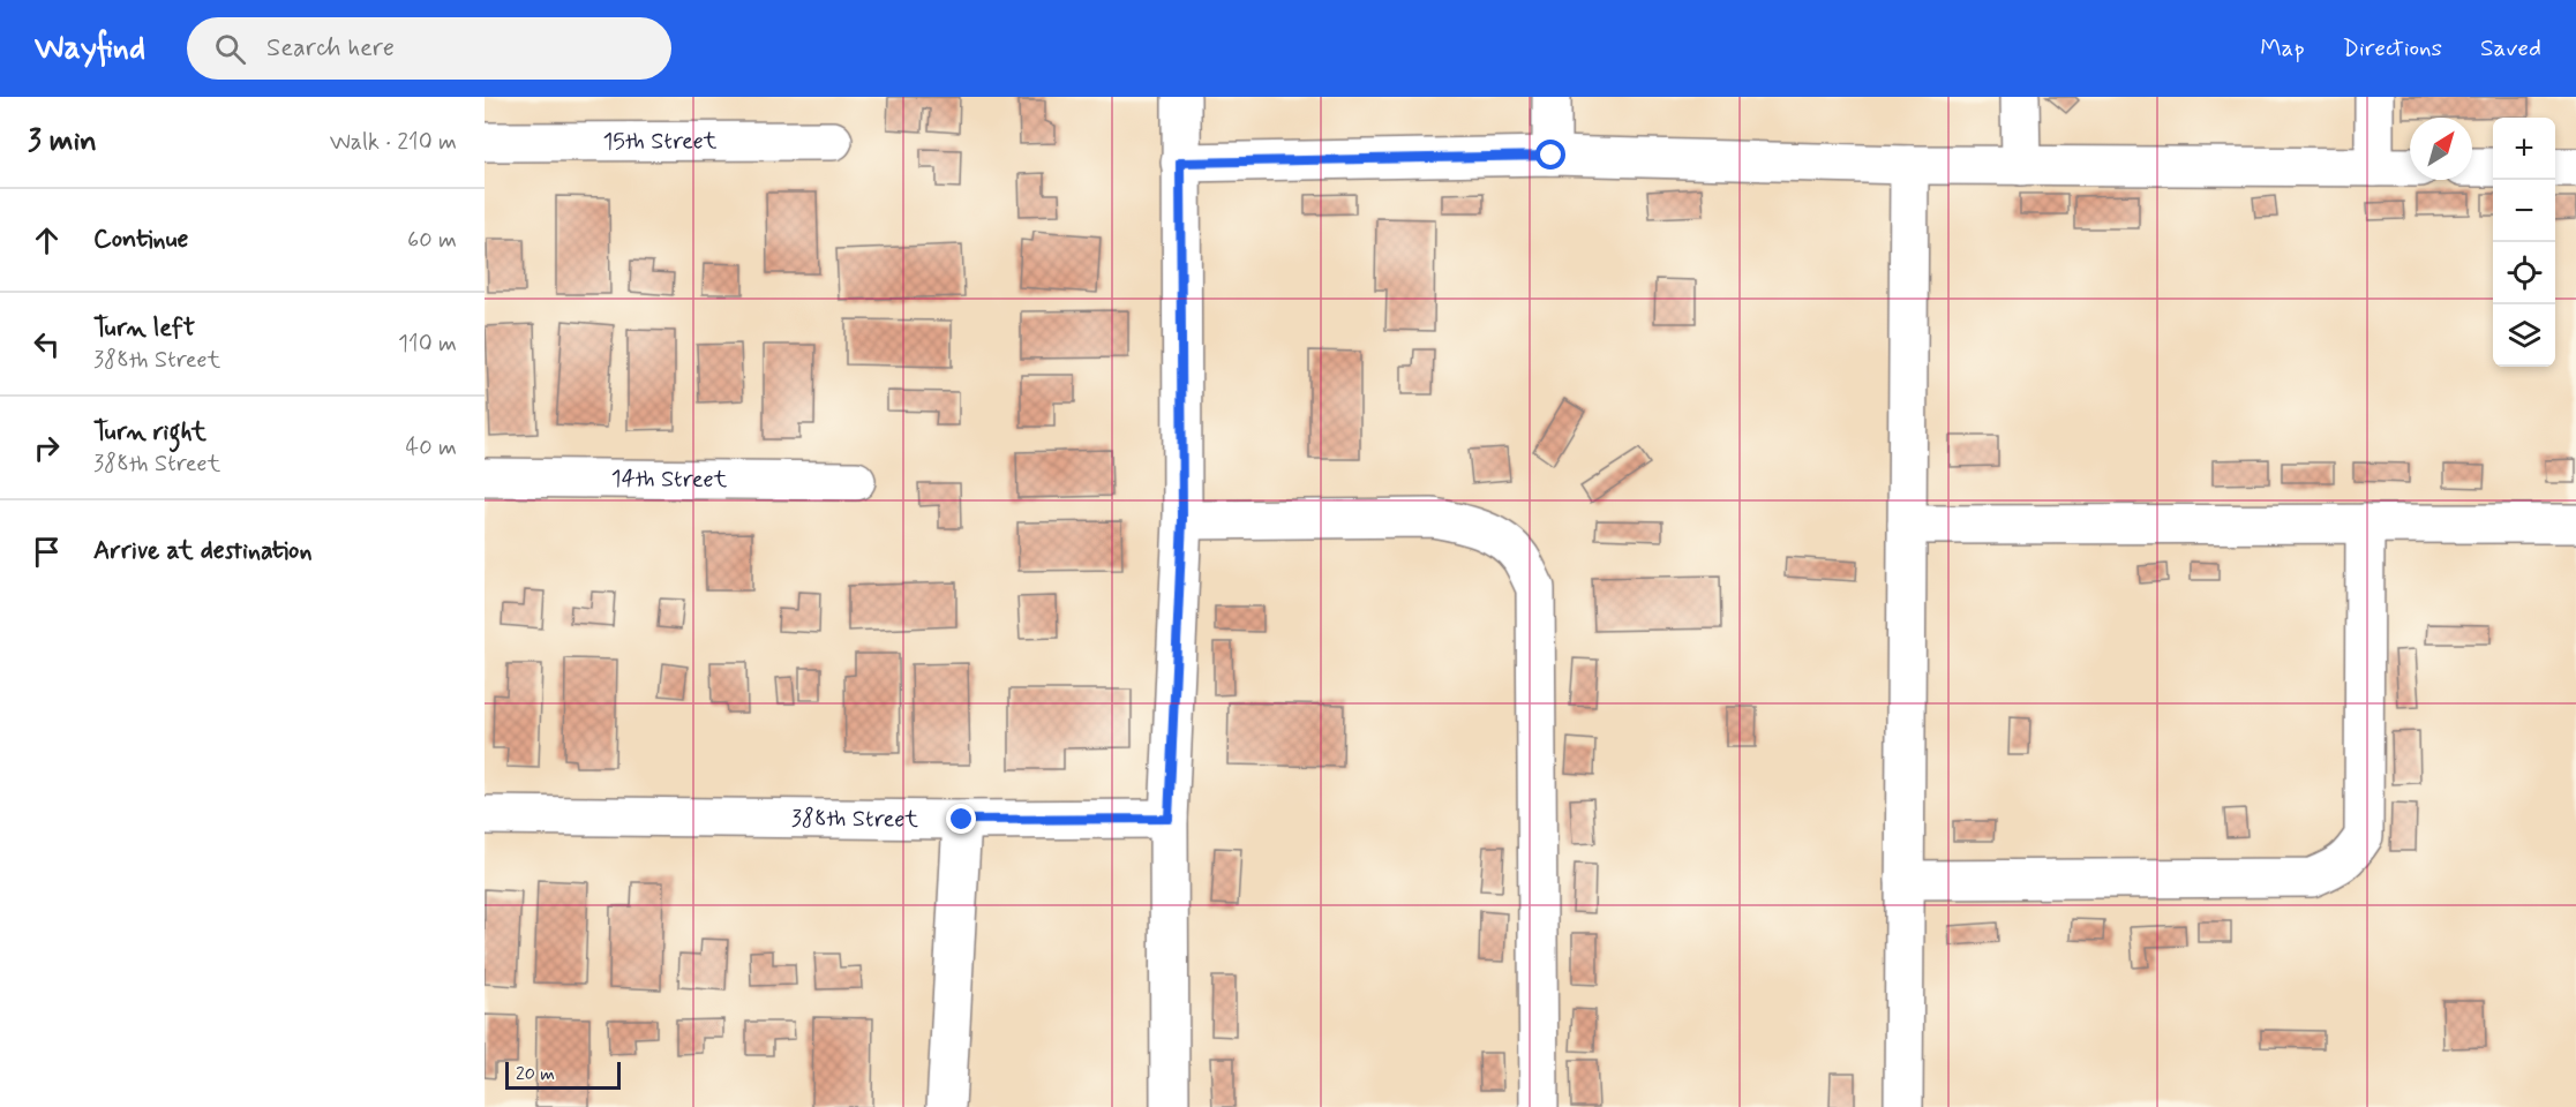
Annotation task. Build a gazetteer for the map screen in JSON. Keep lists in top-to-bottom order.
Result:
{
  "streets": {
    "street": ["15th Street", "14th Street", "388th Street"]
  },
  "scale_bar": "20 m",
  "north": "top right",
  "page": {
    "header": "Wayfind",
    "search": "Search here",
    "nav": ["Map", "Directions", "Saved"],
    "heading": ["3 min", "Walk · 210 m"],
    "map_buttons": ["+", "−"],
    "list": [
      ["Continue", "60 m"],
      ["Turn left", "388th Street", "110 m"],
      ["Turn right", "388th Street", "40 m"],
      "Arrive at destination"
    ],
    "scale": "20 m"
  }
}
